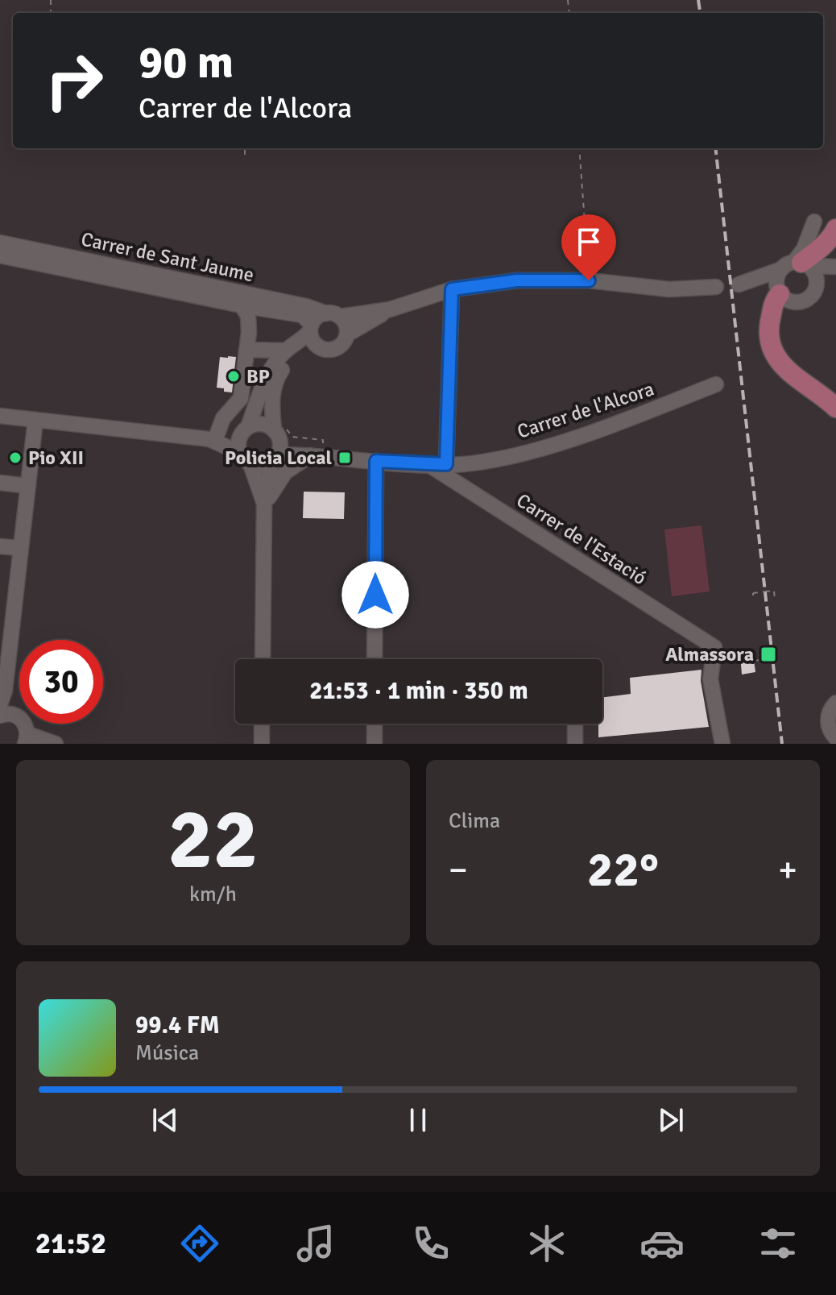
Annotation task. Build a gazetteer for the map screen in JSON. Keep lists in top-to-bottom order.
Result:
{
  "streets": {
    "street": ["Carrer de Sant Jaume", "Carrer de l'Alcora", "Carrer de l'Estació"]
  },
  "crossings": [
    ["Carrer de l'Alcora", "Carrer de l'Estació"]
  ],
  "places": {
    "other": ["BP", "Pio XII"],
    "transit": ["Policia Local", "Almassora"]
  },
  "page": {
    "turn": ["90 m", "Carrer de l'Alcora"],
    "limit": "30",
    "trip": "21:53 · 1 min · 350 m",
    "tile": [
      ["22", "km/h"],
      "Clima"
    ],
    "heat": ["−", "22°", "+"],
    "song": ["99.4 FM", "Música"],
    "tabs": "21:52"
  }
}
